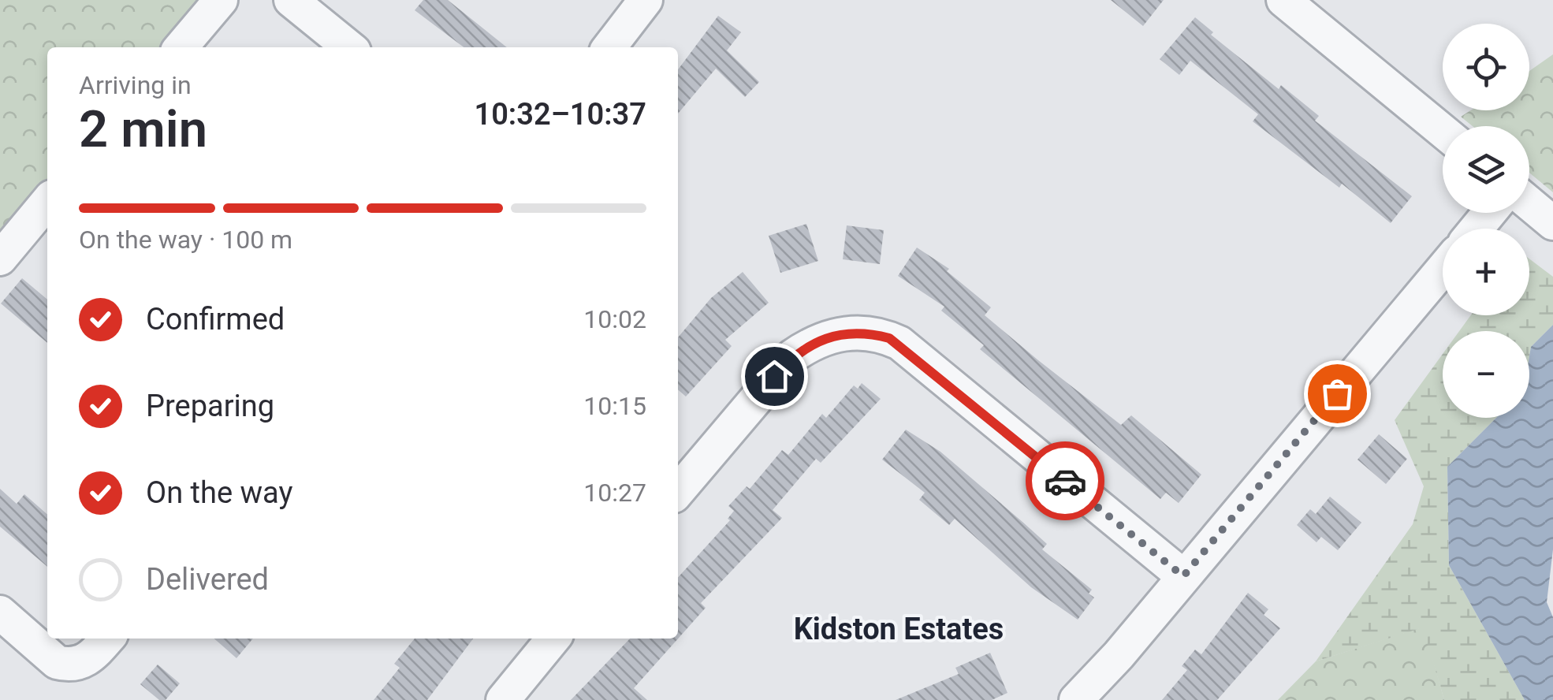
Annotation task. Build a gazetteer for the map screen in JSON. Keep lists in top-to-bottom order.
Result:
{
  "districts": ["Kidston Estates"],
  "page": {
    "map_buttons": ["+", "−"],
    "heading": ["2 min", "Arriving in", "10:32–10:37"],
    "bar": "On the way · 100 m",
    "list": [
      ["Confirmed", "10:02"],
      ["Preparing", "10:15"],
      ["On the way", "10:27"],
      "Delivered"
    ]
  }
}
